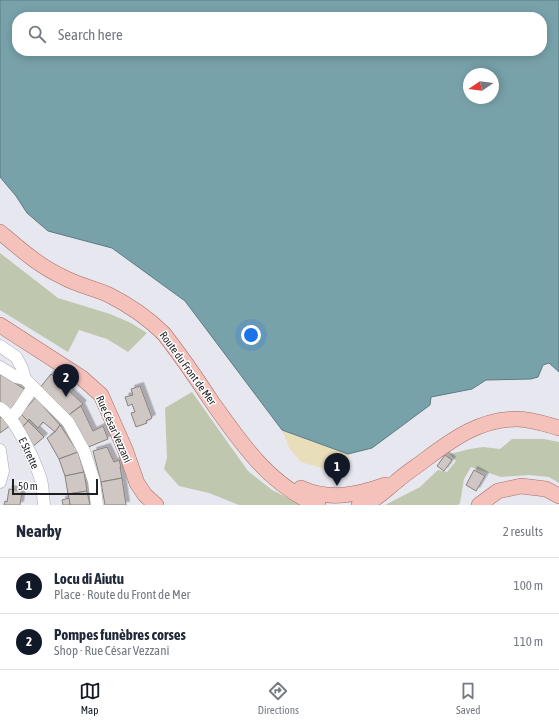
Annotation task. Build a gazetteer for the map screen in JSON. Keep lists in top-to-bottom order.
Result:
{
  "streets": {
    "main road": ["Route du Front de Mer", "Rue César Vezzani"],
    "lane": ["E Strette"]
  },
  "scale_bar": "50 m",
  "north": "left",
  "page": {
    "search": "Search here",
    "pins": ["2", "1"],
    "scale": "50 m",
    "heading": ["Nearby", "2 results"],
    "list": [
      {
        "mark": "1",
        "name": "Locu di Aiutu",
        "note": "Place · Route du Front de Mer",
        "value": "100 m"
      },
      {
        "mark": "2",
        "name": "Pompes funèbres corses",
        "note": "Shop · Rue César Vezzani",
        "value": "110 m"
      }
    ],
    "nav": ["Map", "Directions", "Saved"]
  }
}
